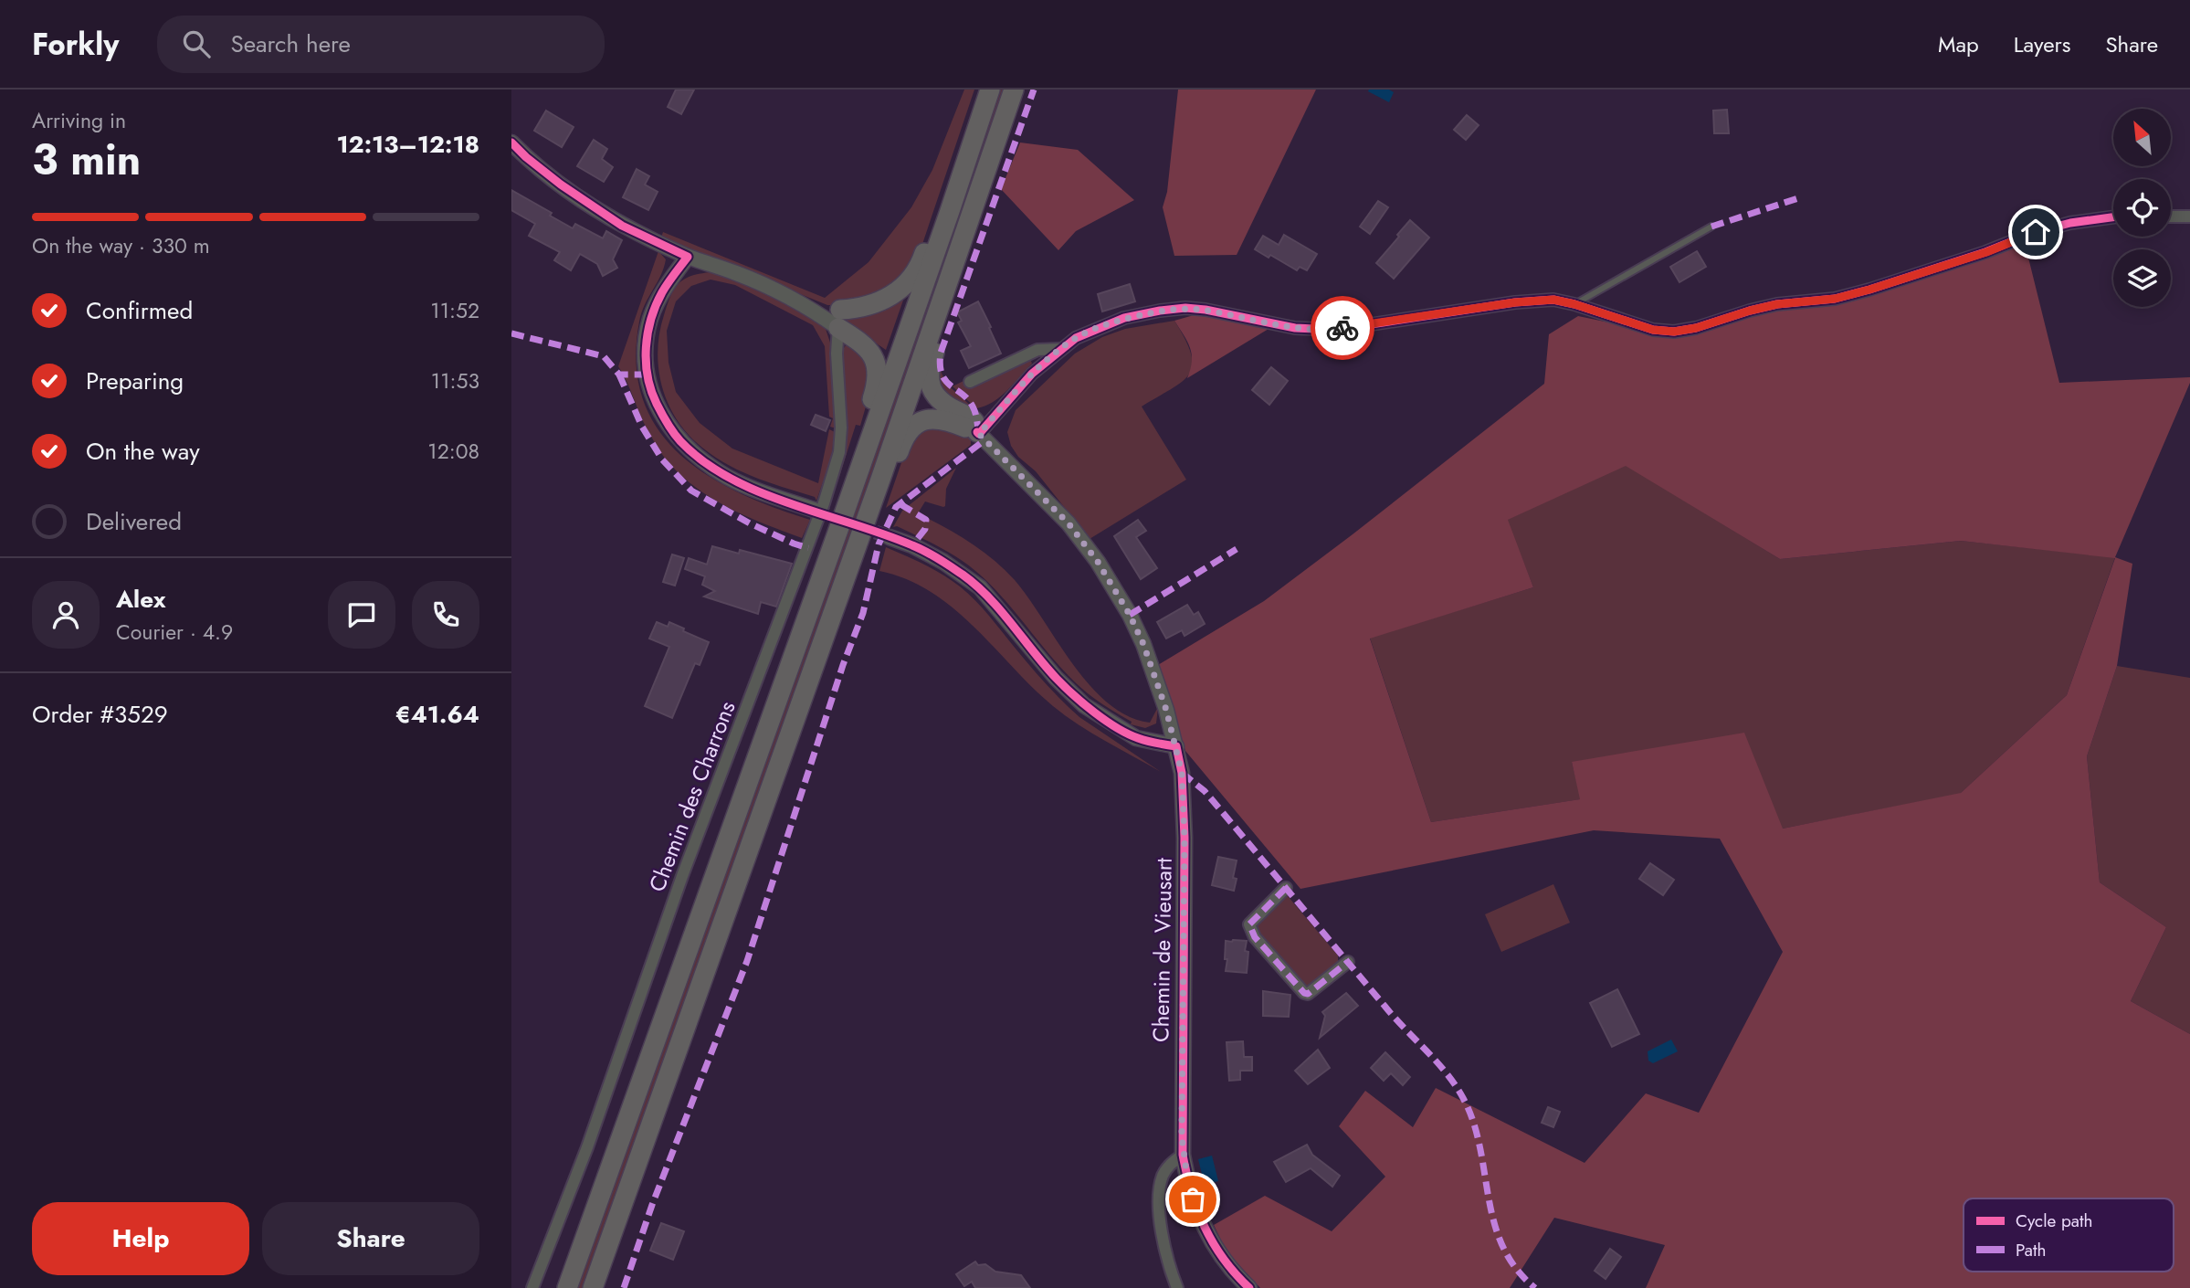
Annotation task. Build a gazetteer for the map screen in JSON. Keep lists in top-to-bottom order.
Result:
{
  "streets": {
    "street": ["Chemin des Charrons", "Chemin de Vieusart"]
  },
  "legend": ["Cycle path", "Path"],
  "north": "top left",
  "page": {
    "header": "Forkly",
    "search": "Search here",
    "nav": ["Map", "Layers", "Share"],
    "heading": ["3 min", "Arriving in", "12:13–12:18"],
    "panel": [
      "Alex",
      "Courier · 4.9",
      "Order #3529",
      "€41.64"
    ],
    "bar": "On the way · 330 m",
    "list": [
      ["Confirmed", "11:52"],
      ["Preparing", "11:53"],
      ["On the way", "12:08"],
      "Delivered"
    ],
    "buttons": ["Help", "Share"]
  }
}
